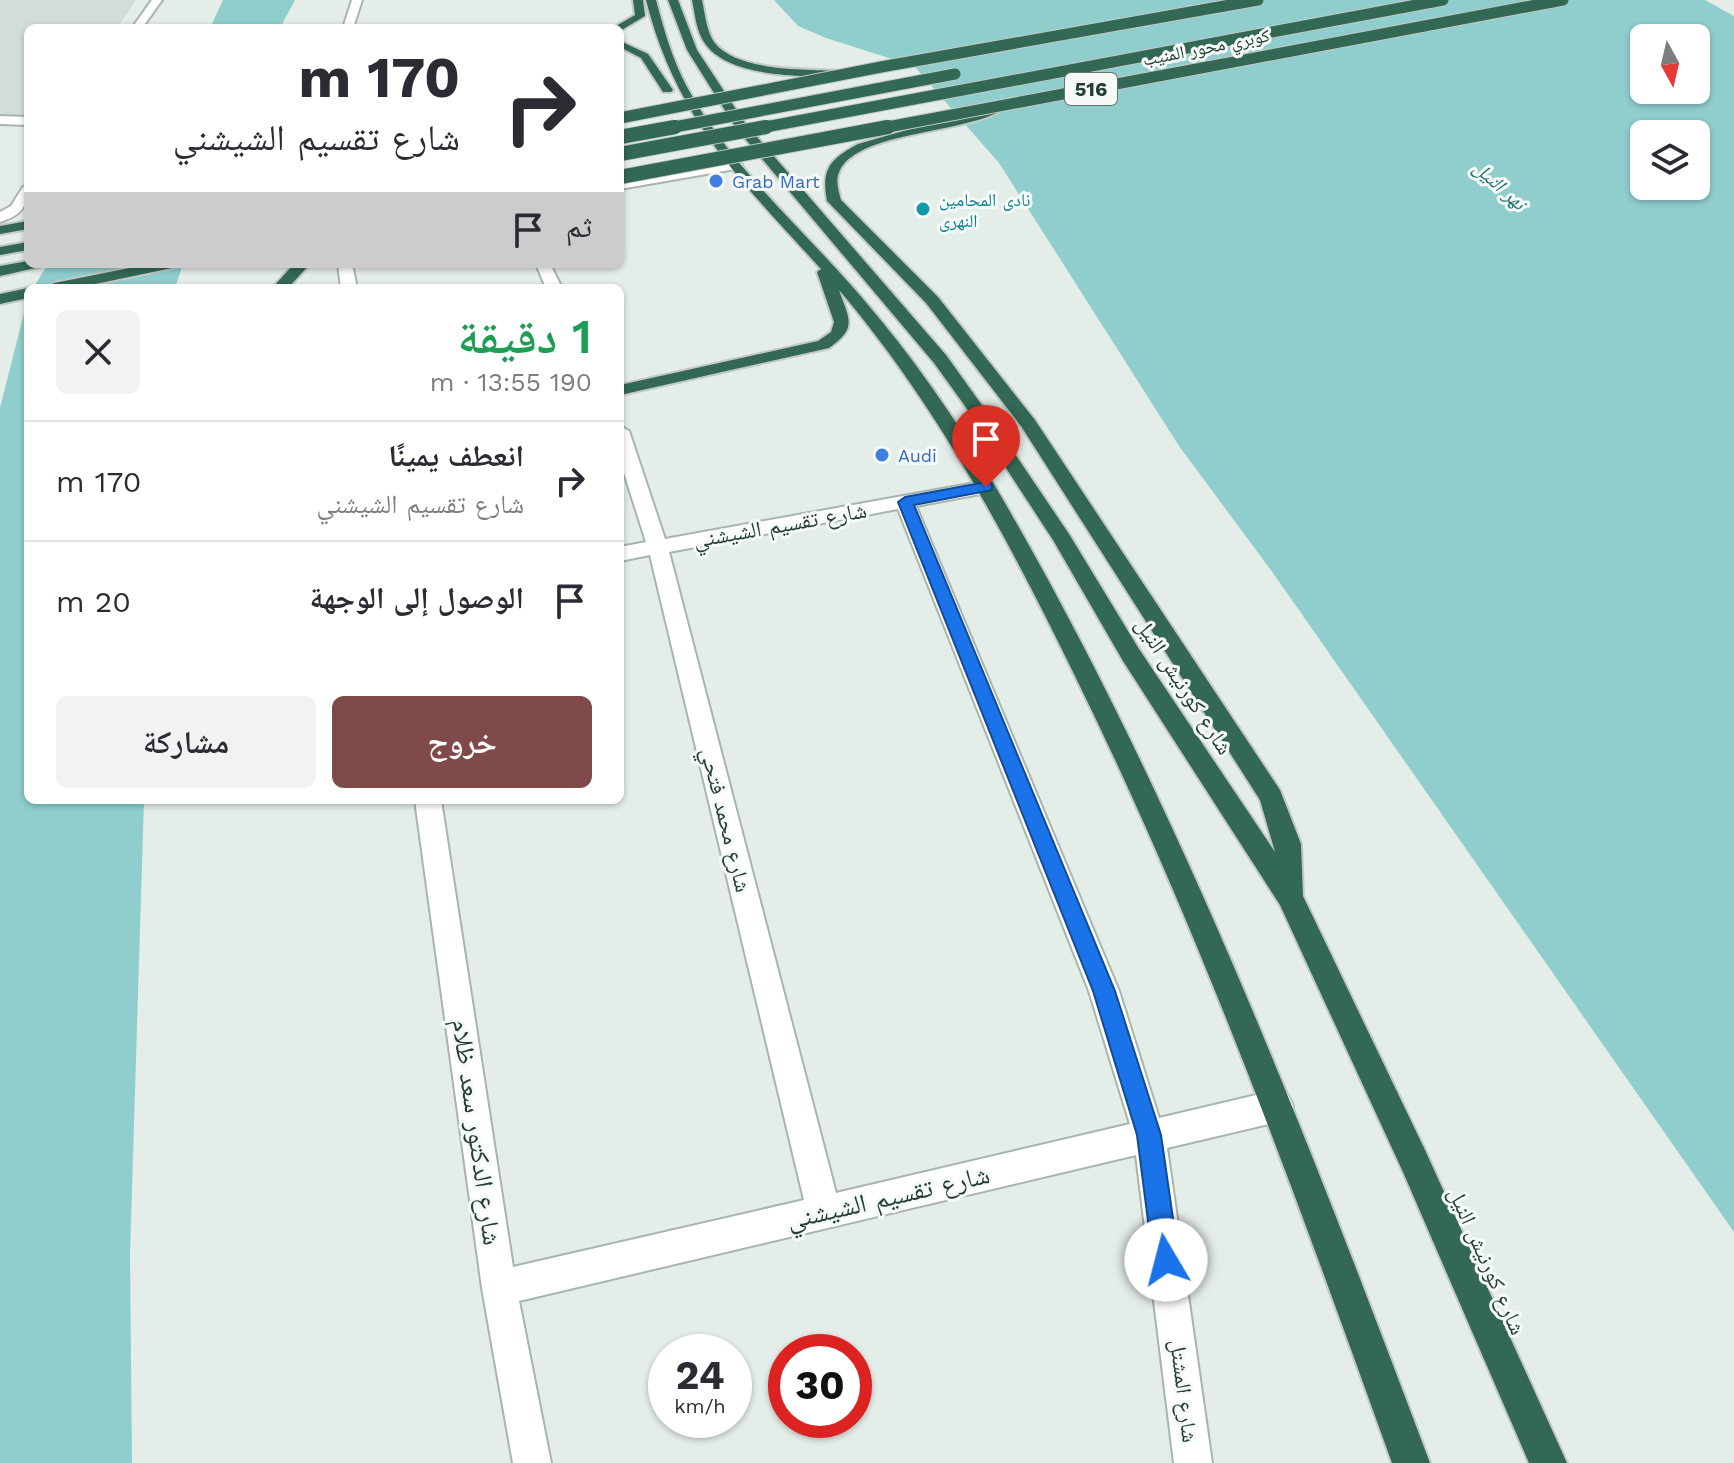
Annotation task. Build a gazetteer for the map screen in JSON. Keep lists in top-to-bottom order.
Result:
{
  "streets": {
    "highway": ["كوبري محور المنيب", "516", "شارع كورنيش النيل"],
    "street": [
      "شارع تقسيم الشيشني",
      "شارع محمد فتحي",
      "شارع الدكتور سعد ظلام",
      "شارع المشتل"
    ]
  },
  "crossings": [
    ["شارع تقسيم الشيشني", "شارع محمد فتحي"],
    ["شارع تقسيم الشيشني", "شارع الدكتور سعد ظلام"],
    ["شارع تقسيم الشيشني", "شارع المشتل"]
  ],
  "water": ["نهر النيل"],
  "places": ["Grab Mart", "نادى المحامين النهرى", "Audi"],
  "north": "bottom",
  "page": {
    "turn": ["170 m", "شارع تقسيم الشيشني"],
    "then": "ثم",
    "heading": ["1 دقيقة", "190 m · 13:55"],
    "list": [
      {
        "name": "انعطف يمينًا",
        "note": "شارع تقسيم الشيشني",
        "value": "170 m"
      },
      {
        "name": "الوصول إلى الوجهة",
        "value": "20 m"
      }
    ],
    "buttons": ["خروج", "مشاركة"],
    "speed": "24 km/h",
    "limit": "30"
  }
}
